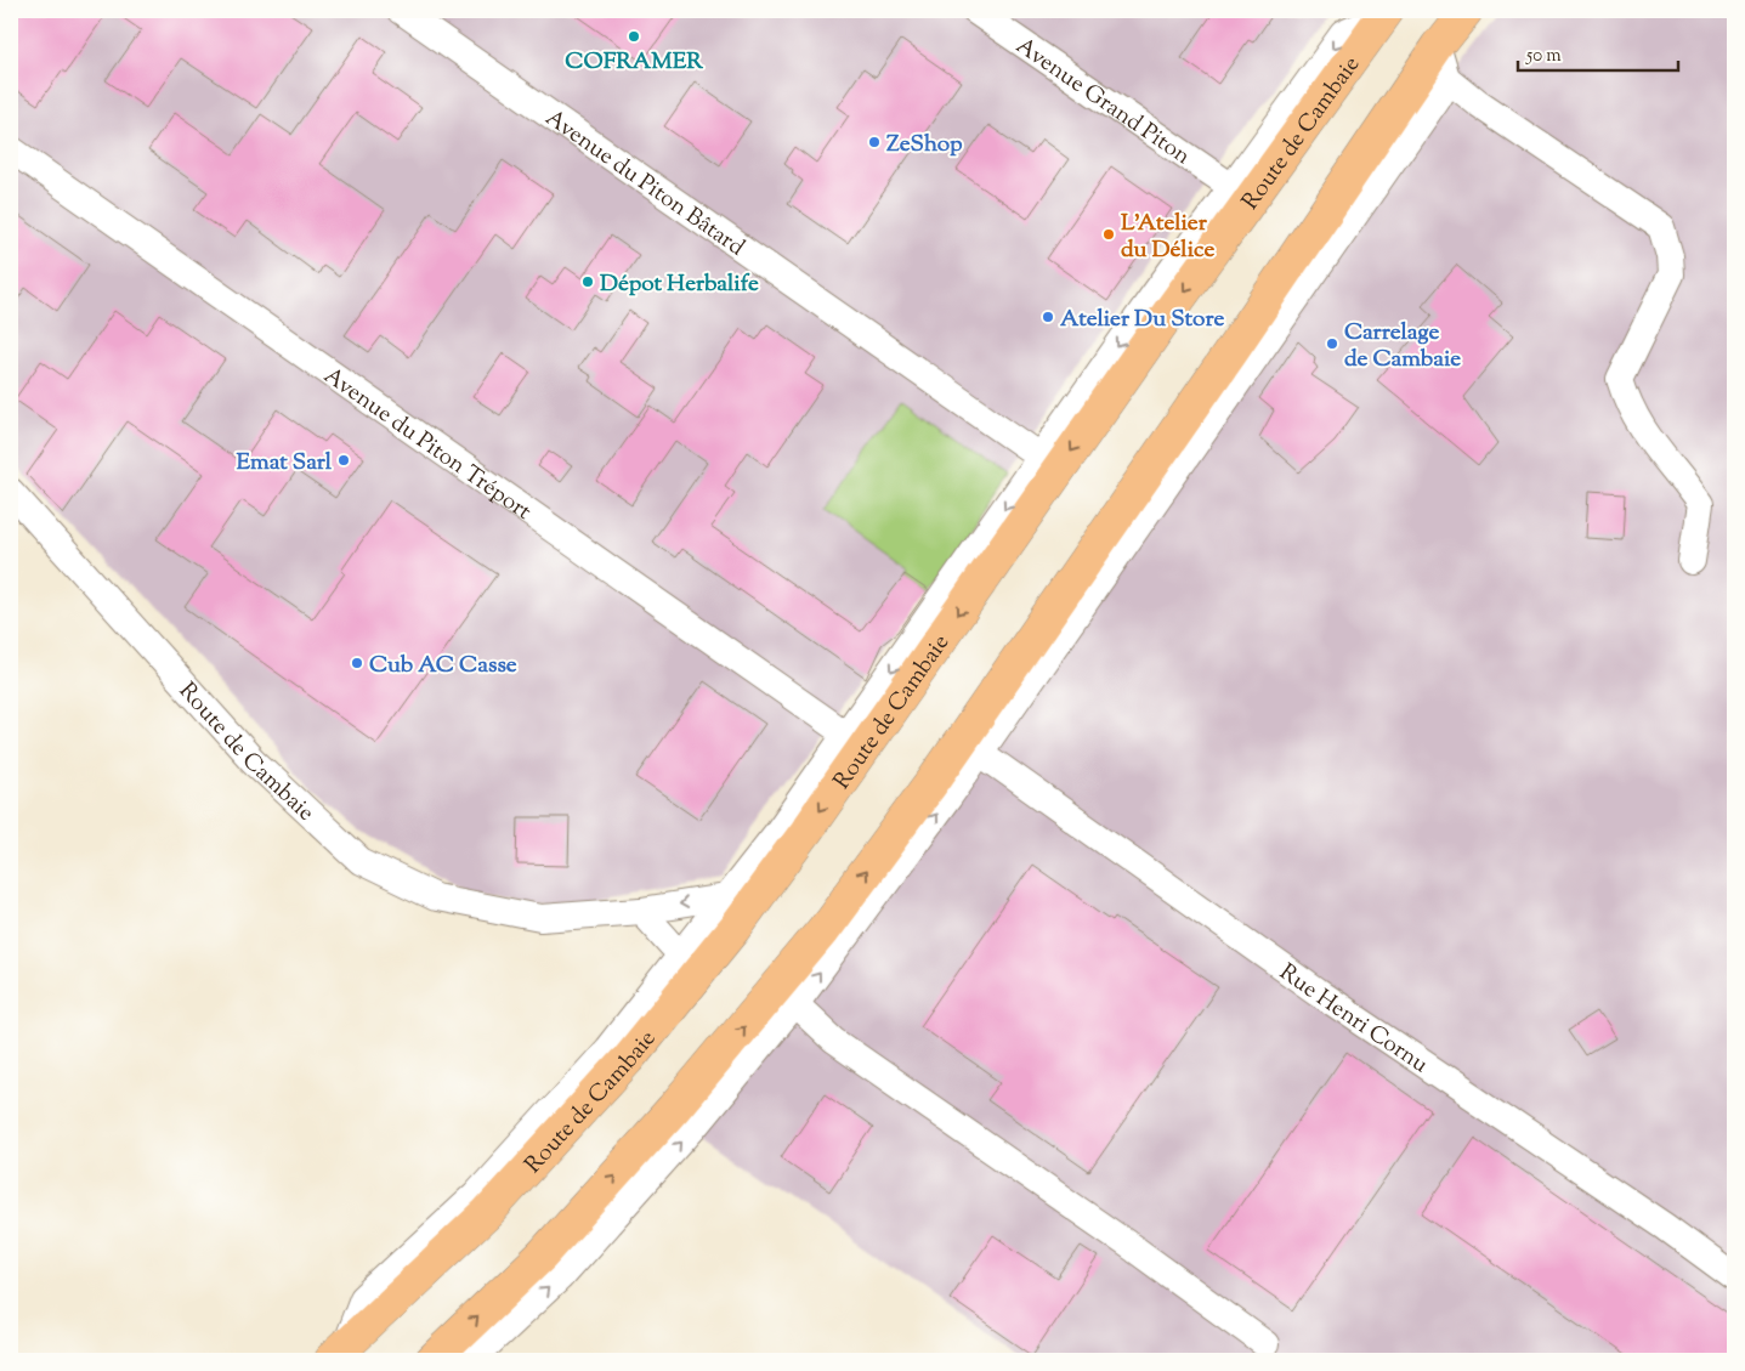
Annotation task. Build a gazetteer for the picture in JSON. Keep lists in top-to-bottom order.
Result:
{
  "streets": {
    "main road": ["Route de Cambaie"],
    "street": [
      "Avenue Grand Piton",
      "Avenue du Piton Bâtard",
      "Avenue du Piton Tréport",
      "Rue Henri Cornu"
    ]
  },
  "places": [
    "COFRAMER",
    "ZeShop",
    "L'Atelier du Délice",
    "Dépot Herbalife",
    "Atelier Du Store",
    "Carrelage de Cambaie",
    "Emat Sarl",
    "Cub AC Casse"
  ],
  "scale_bar": "50 m"
}
